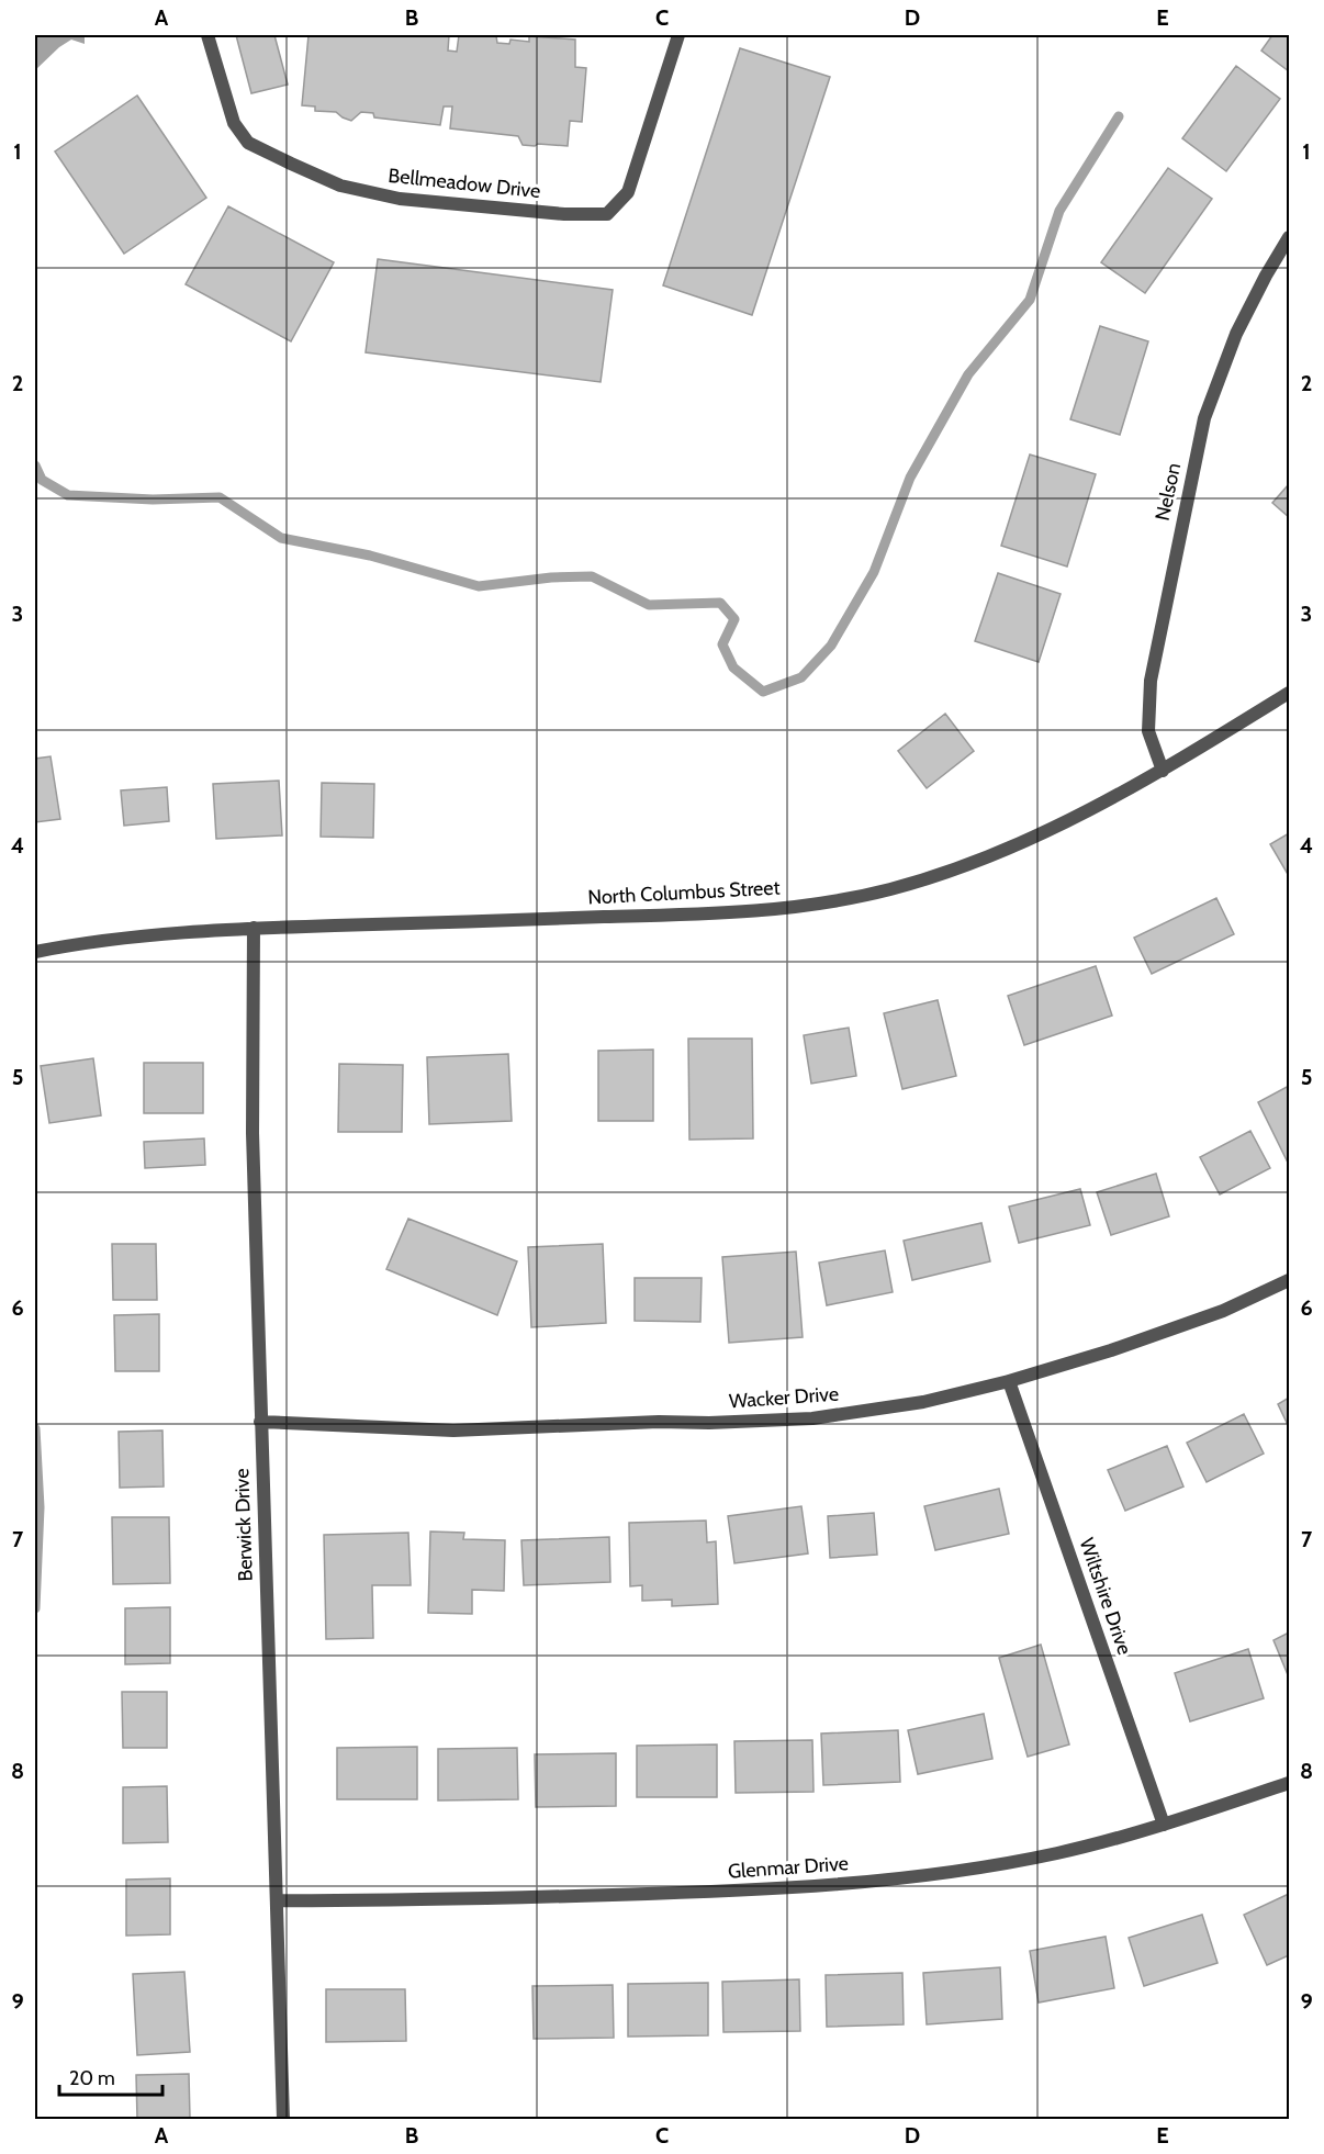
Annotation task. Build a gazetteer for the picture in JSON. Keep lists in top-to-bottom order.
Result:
{
  "streets": {
    "street": [
      "Bellmeadow Drive",
      "Nelson",
      "North Columbus Street",
      "Wacker Drive",
      "Berwick Drive",
      "Wiltshire Drive",
      "Glenmar Drive"
    ]
  },
  "crossings": [
    ["Nelson", "North Columbus Street"],
    ["North Columbus Street", "Berwick Drive"],
    ["Wacker Drive", "Berwick Drive"],
    ["Wacker Drive", "Wiltshire Drive"],
    ["Berwick Drive", "Glenmar Drive"],
    ["Wiltshire Drive", "Glenmar Drive"]
  ],
  "scale_bar": "20 m",
  "grid": {
    "columns": [
      "A",
      "B",
      "C",
      "D",
      "E"
    ],
    "rows": [
      "1",
      "2",
      "3",
      "4",
      "5",
      "6",
      "7",
      "8",
      "9"
    ]
  }
}
